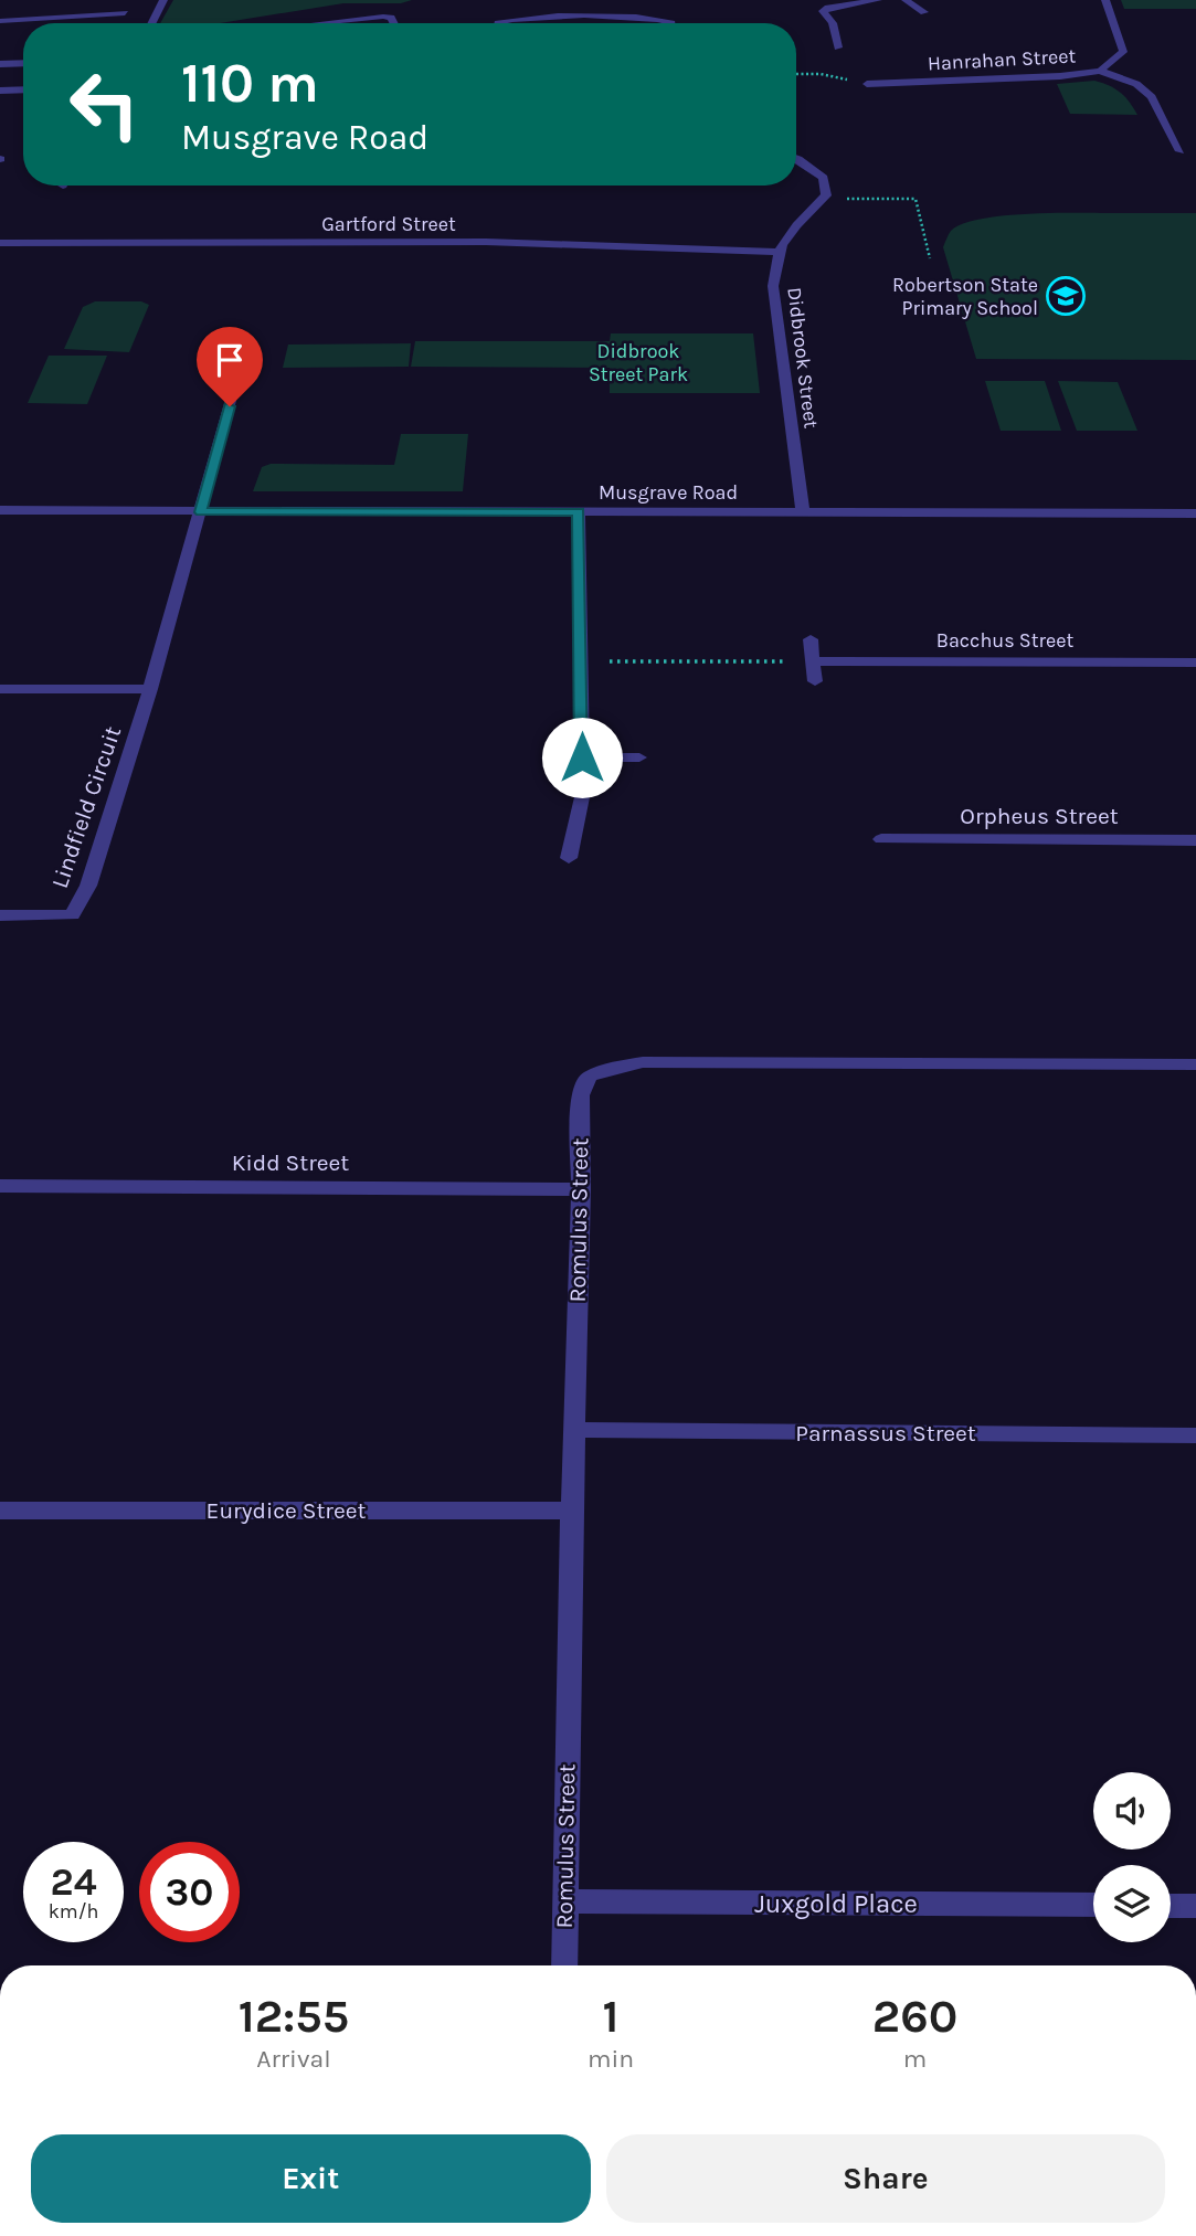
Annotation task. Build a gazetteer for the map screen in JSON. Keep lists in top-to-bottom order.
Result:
{
  "streets": {
    "street": [
      "Hanrahan Street",
      "Gartford Street",
      "Didbrook Street",
      "Musgrave Road",
      "Bacchus Street",
      "Lindfield Circuit",
      "Orpheus Street",
      "Kidd Street",
      "Romulus Street",
      "Parnassus Street",
      "Eurydice Street",
      "Juxgold Place"
    ]
  },
  "crossings": [
    ["Gartford Street", "Didbrook Street"],
    ["Didbrook Street", "Musgrave Road"],
    ["Musgrave Road", "Lindfield Circuit"],
    ["Kidd Street", "Romulus Street"],
    ["Romulus Street", "Parnassus Street"],
    ["Romulus Street", "Eurydice Street"],
    ["Romulus Street", "Juxgold Place"]
  ],
  "parks": ["Didbrook Street Park"],
  "places": {
    "school or university": ["Robertson State Primary School"]
  },
  "page": {
    "turn": ["110 m", "Musgrave Road"],
    "speed": "24 km/h",
    "limit": "30",
    "eta": [
      "12:55",
      "Arrival",
      "1",
      "min",
      "260",
      "m"
    ],
    "buttons": ["Exit", "Share"]
  }
}
